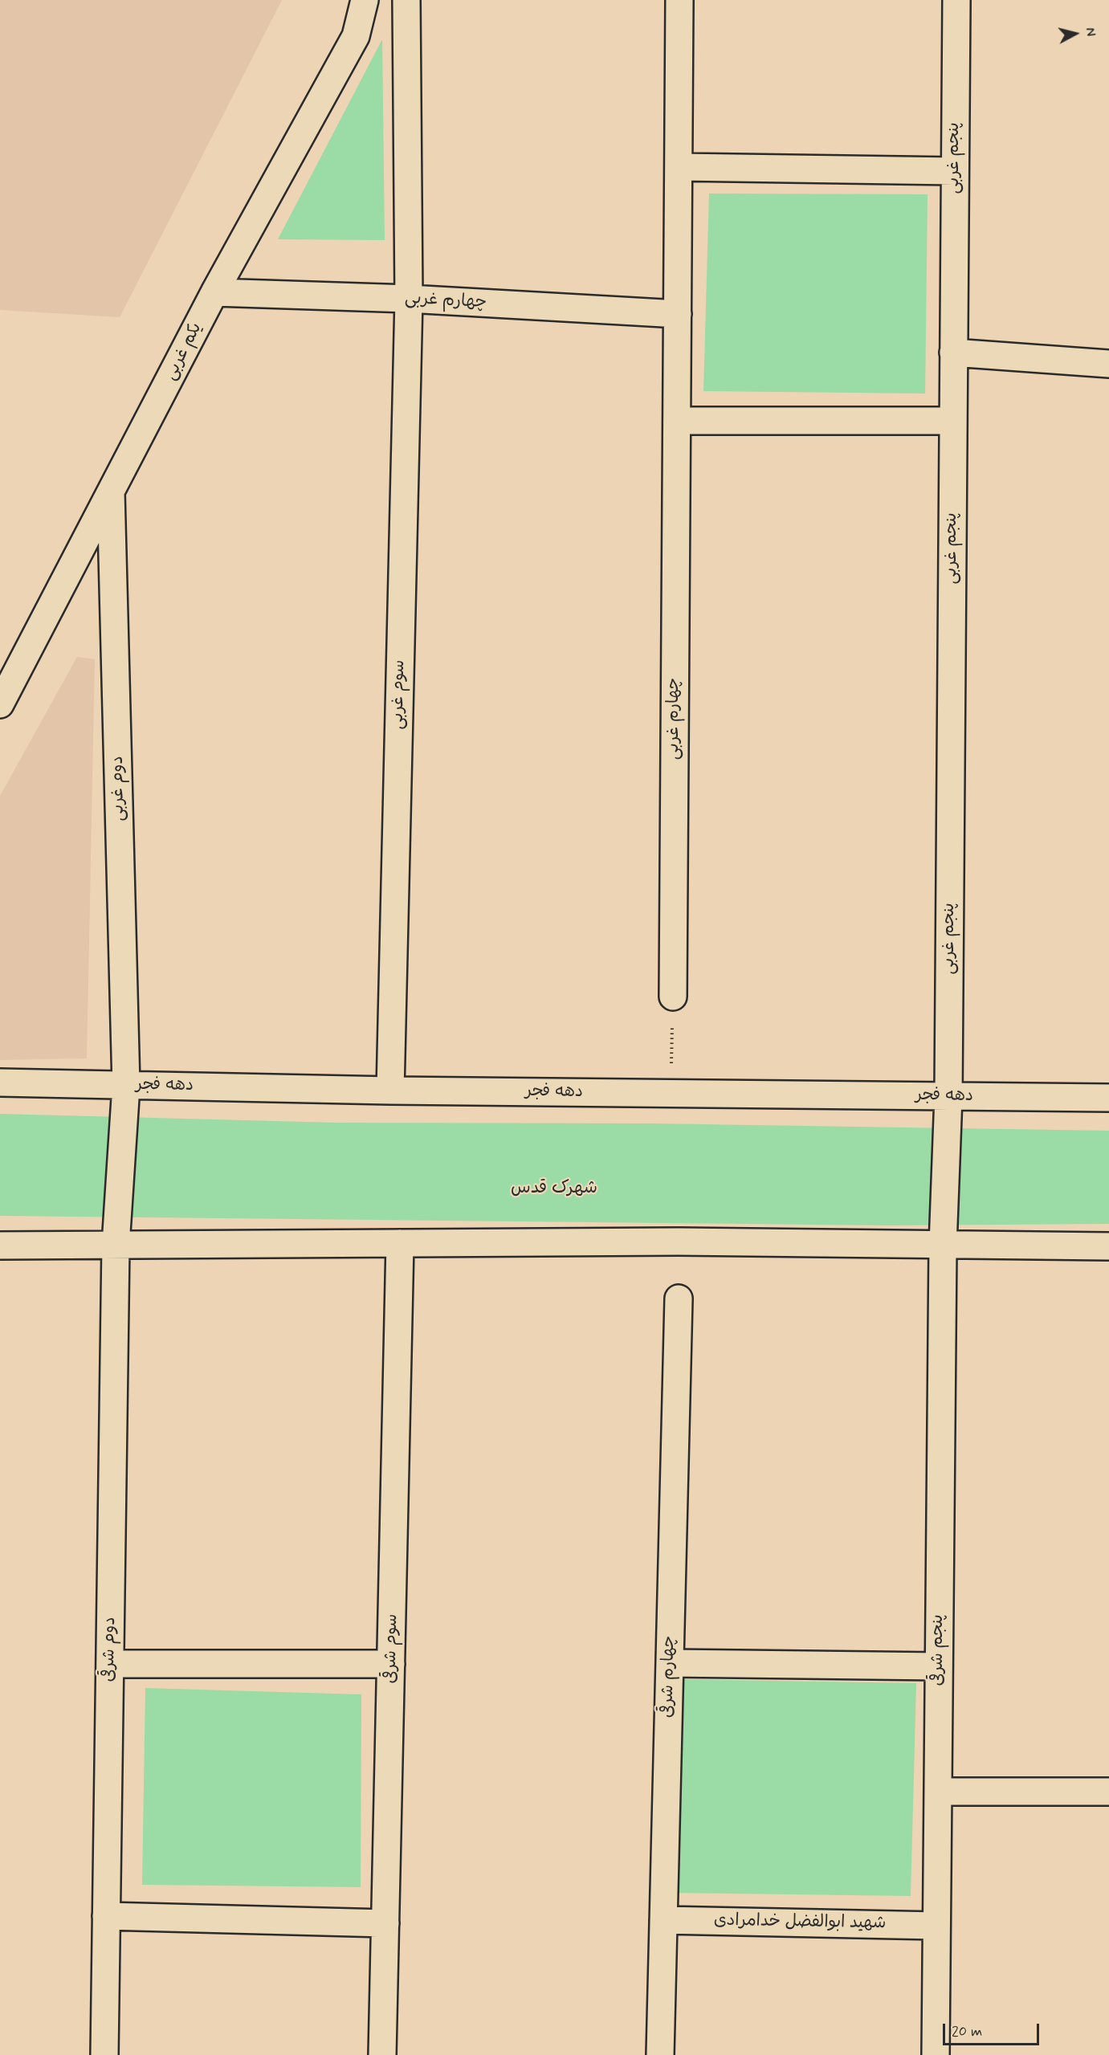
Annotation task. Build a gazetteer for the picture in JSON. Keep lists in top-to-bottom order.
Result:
{
  "streets": {
    "street": [
      "پنجم غربی",
      "چهارم غربی",
      "یکم غربی",
      "سوم غربی",
      "دوم غربی",
      "دهه فجر",
      "سوم شرقی",
      "دوم شرقی",
      "پنجم شرقی",
      "چهارم شرقی",
      "شهید ابوالفضل خدامرادی"
    ]
  },
  "crossings": [
    ["پنجم غربی", "دهه فجر"],
    ["پنجم غربی", "پنجم شرقی"],
    ["چهارم غربی", "یکم غربی"],
    ["چهارم غربی", "سوم غربی"],
    ["یکم غربی", "دوم غربی"],
    ["سوم غربی", "دهه فجر"],
    ["دوم غربی", "دهه فجر"],
    ["دوم غربی", "دوم شرقی"],
    ["پنجم شرقی", "شهید ابوالفضل خدامرادی"],
    ["چهارم شرقی", "شهید ابوالفضل خدامرادی"]
  ],
  "districts": ["شهرک قدس"],
  "scale_bar": "20 m",
  "north": "right"
}
